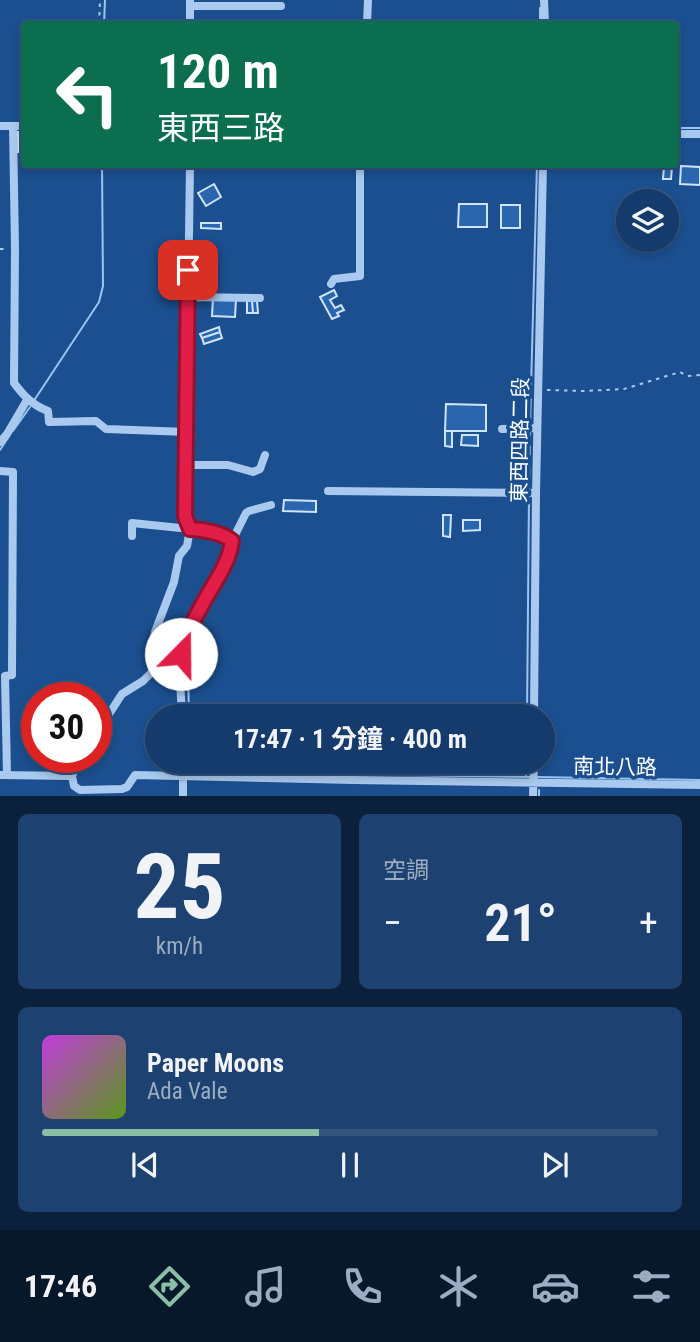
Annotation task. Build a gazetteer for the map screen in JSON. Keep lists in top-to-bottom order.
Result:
{
  "streets": {
    "street": ["東西四路二段", "南北八路"]
  },
  "page": {
    "turn": ["120 m", "東西三路"],
    "limit": "30",
    "trip": "17:47 · 1 分鐘 · 400 m",
    "tile": [
      ["25", "km/h"],
      "空調"
    ],
    "heat": ["−", "21°", "+"],
    "song": ["Paper Moons", "Ada Vale"],
    "tabs": "17:46"
  }
}
